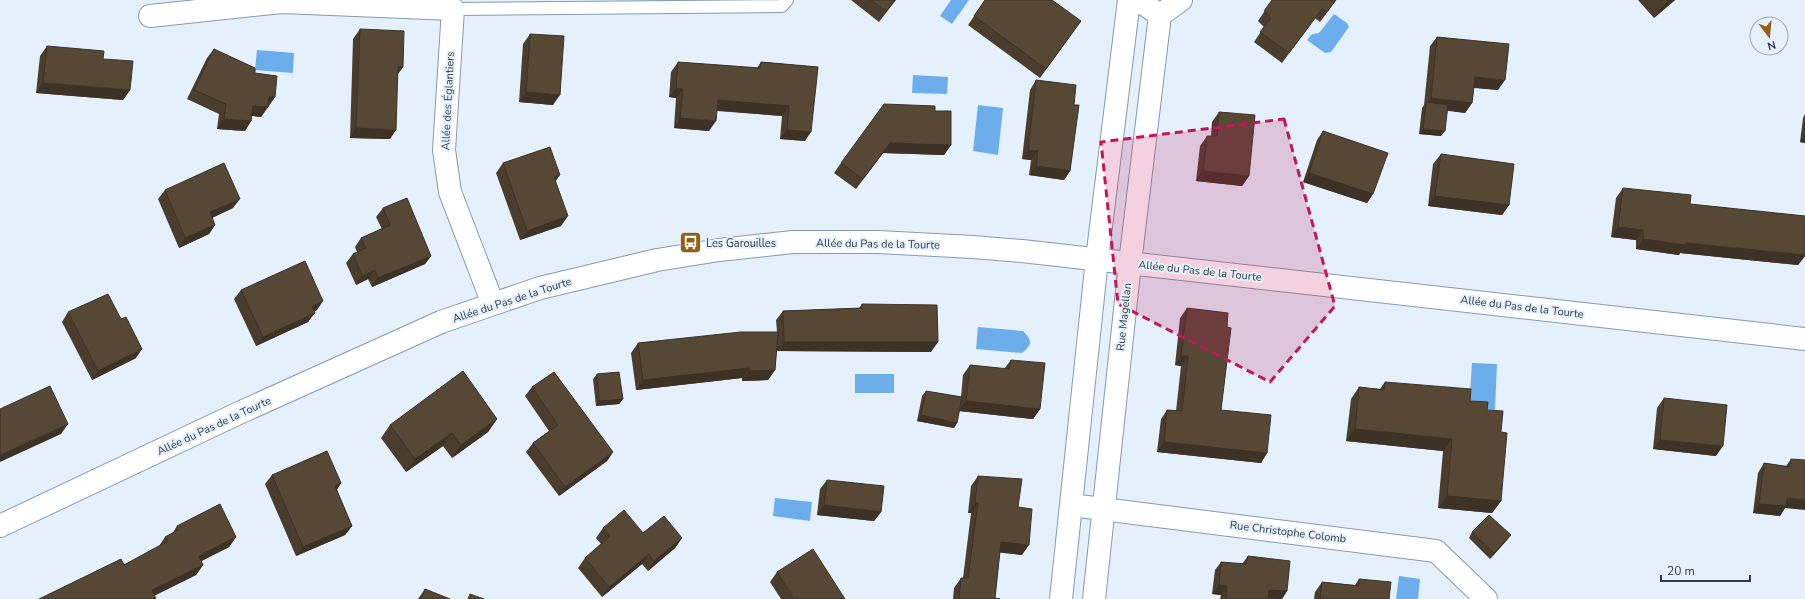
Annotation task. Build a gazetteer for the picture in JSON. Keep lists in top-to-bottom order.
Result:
{
  "streets": {
    "street": [
      "Allée des Églantiers",
      "Allée du Pas de la Tourte",
      "Rue Magellan",
      "Rue Christophe Colomb"
    ]
  },
  "crossings": [
    ["Allée des Églantiers", "Allée du Pas de la Tourte"],
    ["Allée du Pas de la Tourte", "Rue Magellan"],
    ["Rue Magellan", "Rue Christophe Colomb"]
  ],
  "places": {
    "bus stop": ["Les Garouilles"]
  },
  "scale_bar": "20 m",
  "north": "bottom"
}
